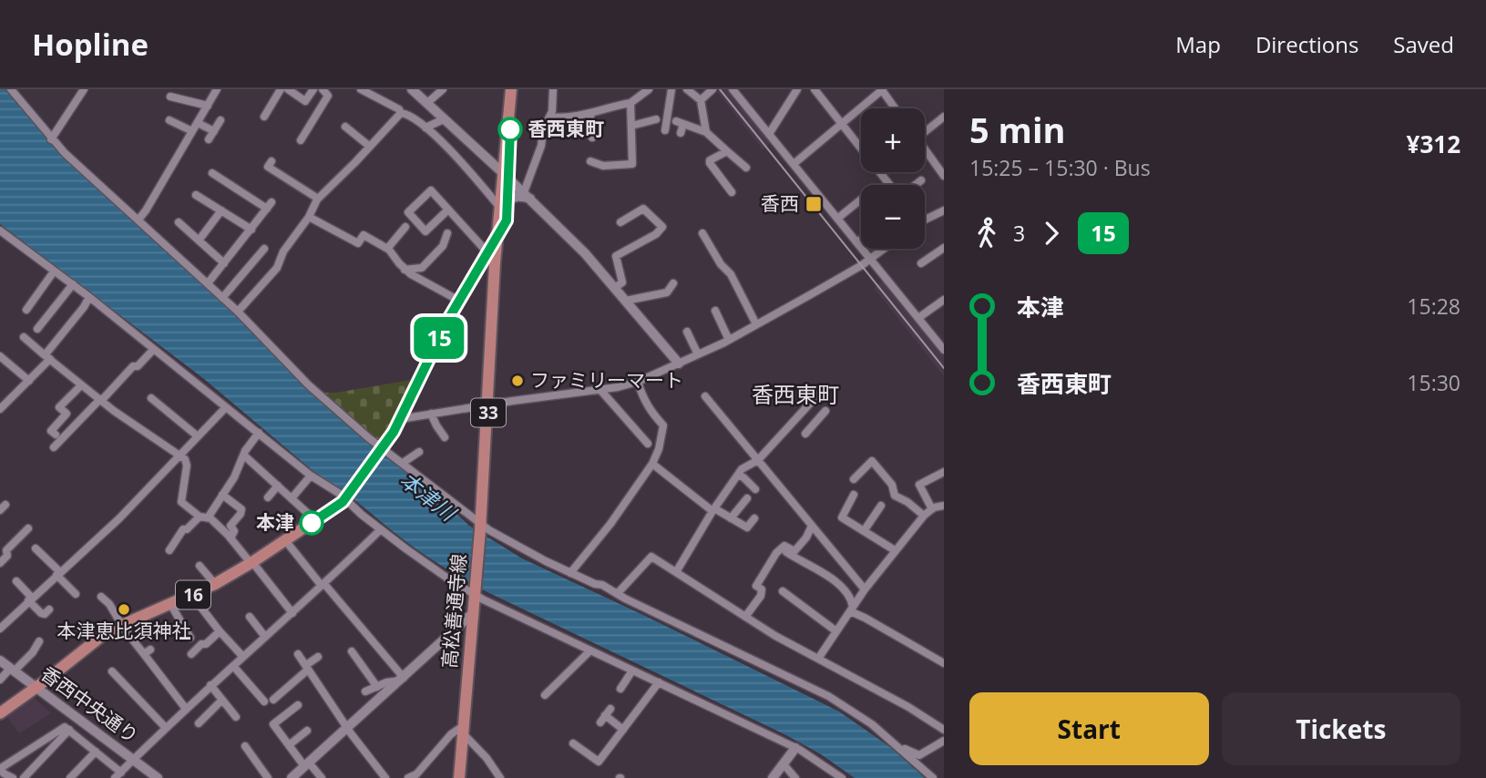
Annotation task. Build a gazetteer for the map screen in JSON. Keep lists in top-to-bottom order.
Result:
{
  "streets": {
    "main road": ["33", "16", "高松善通寺線"],
    "street": ["香西中央通り"]
  },
  "crossings": [
    ["16", "高松善通寺線"],
    ["16", "香西中央通り"]
  ],
  "districts": ["香西東町"],
  "water": ["本津川"],
  "places": {
    "other": [
      "香西東町",
      "ファミリーマート",
      "本津",
      "本津恵比須神社"
    ],
    "transit": ["香西"]
  },
  "lines": ["bus line 15"],
  "page": {
    "header": "Hopline",
    "nav": ["Map", "Directions", "Saved"],
    "on_map": "15",
    "heading": ["5 min", "15:25 – 15:30 · Bus", "¥312"],
    "map_buttons": ["+", "−"],
    "legs": ["3", "15"],
    "list": [
      {
        "name": "本津",
        "value": "15:28"
      },
      {
        "name": "香西東町",
        "value": "15:30"
      }
    ],
    "buttons": ["Start", "Tickets"]
  }
}
